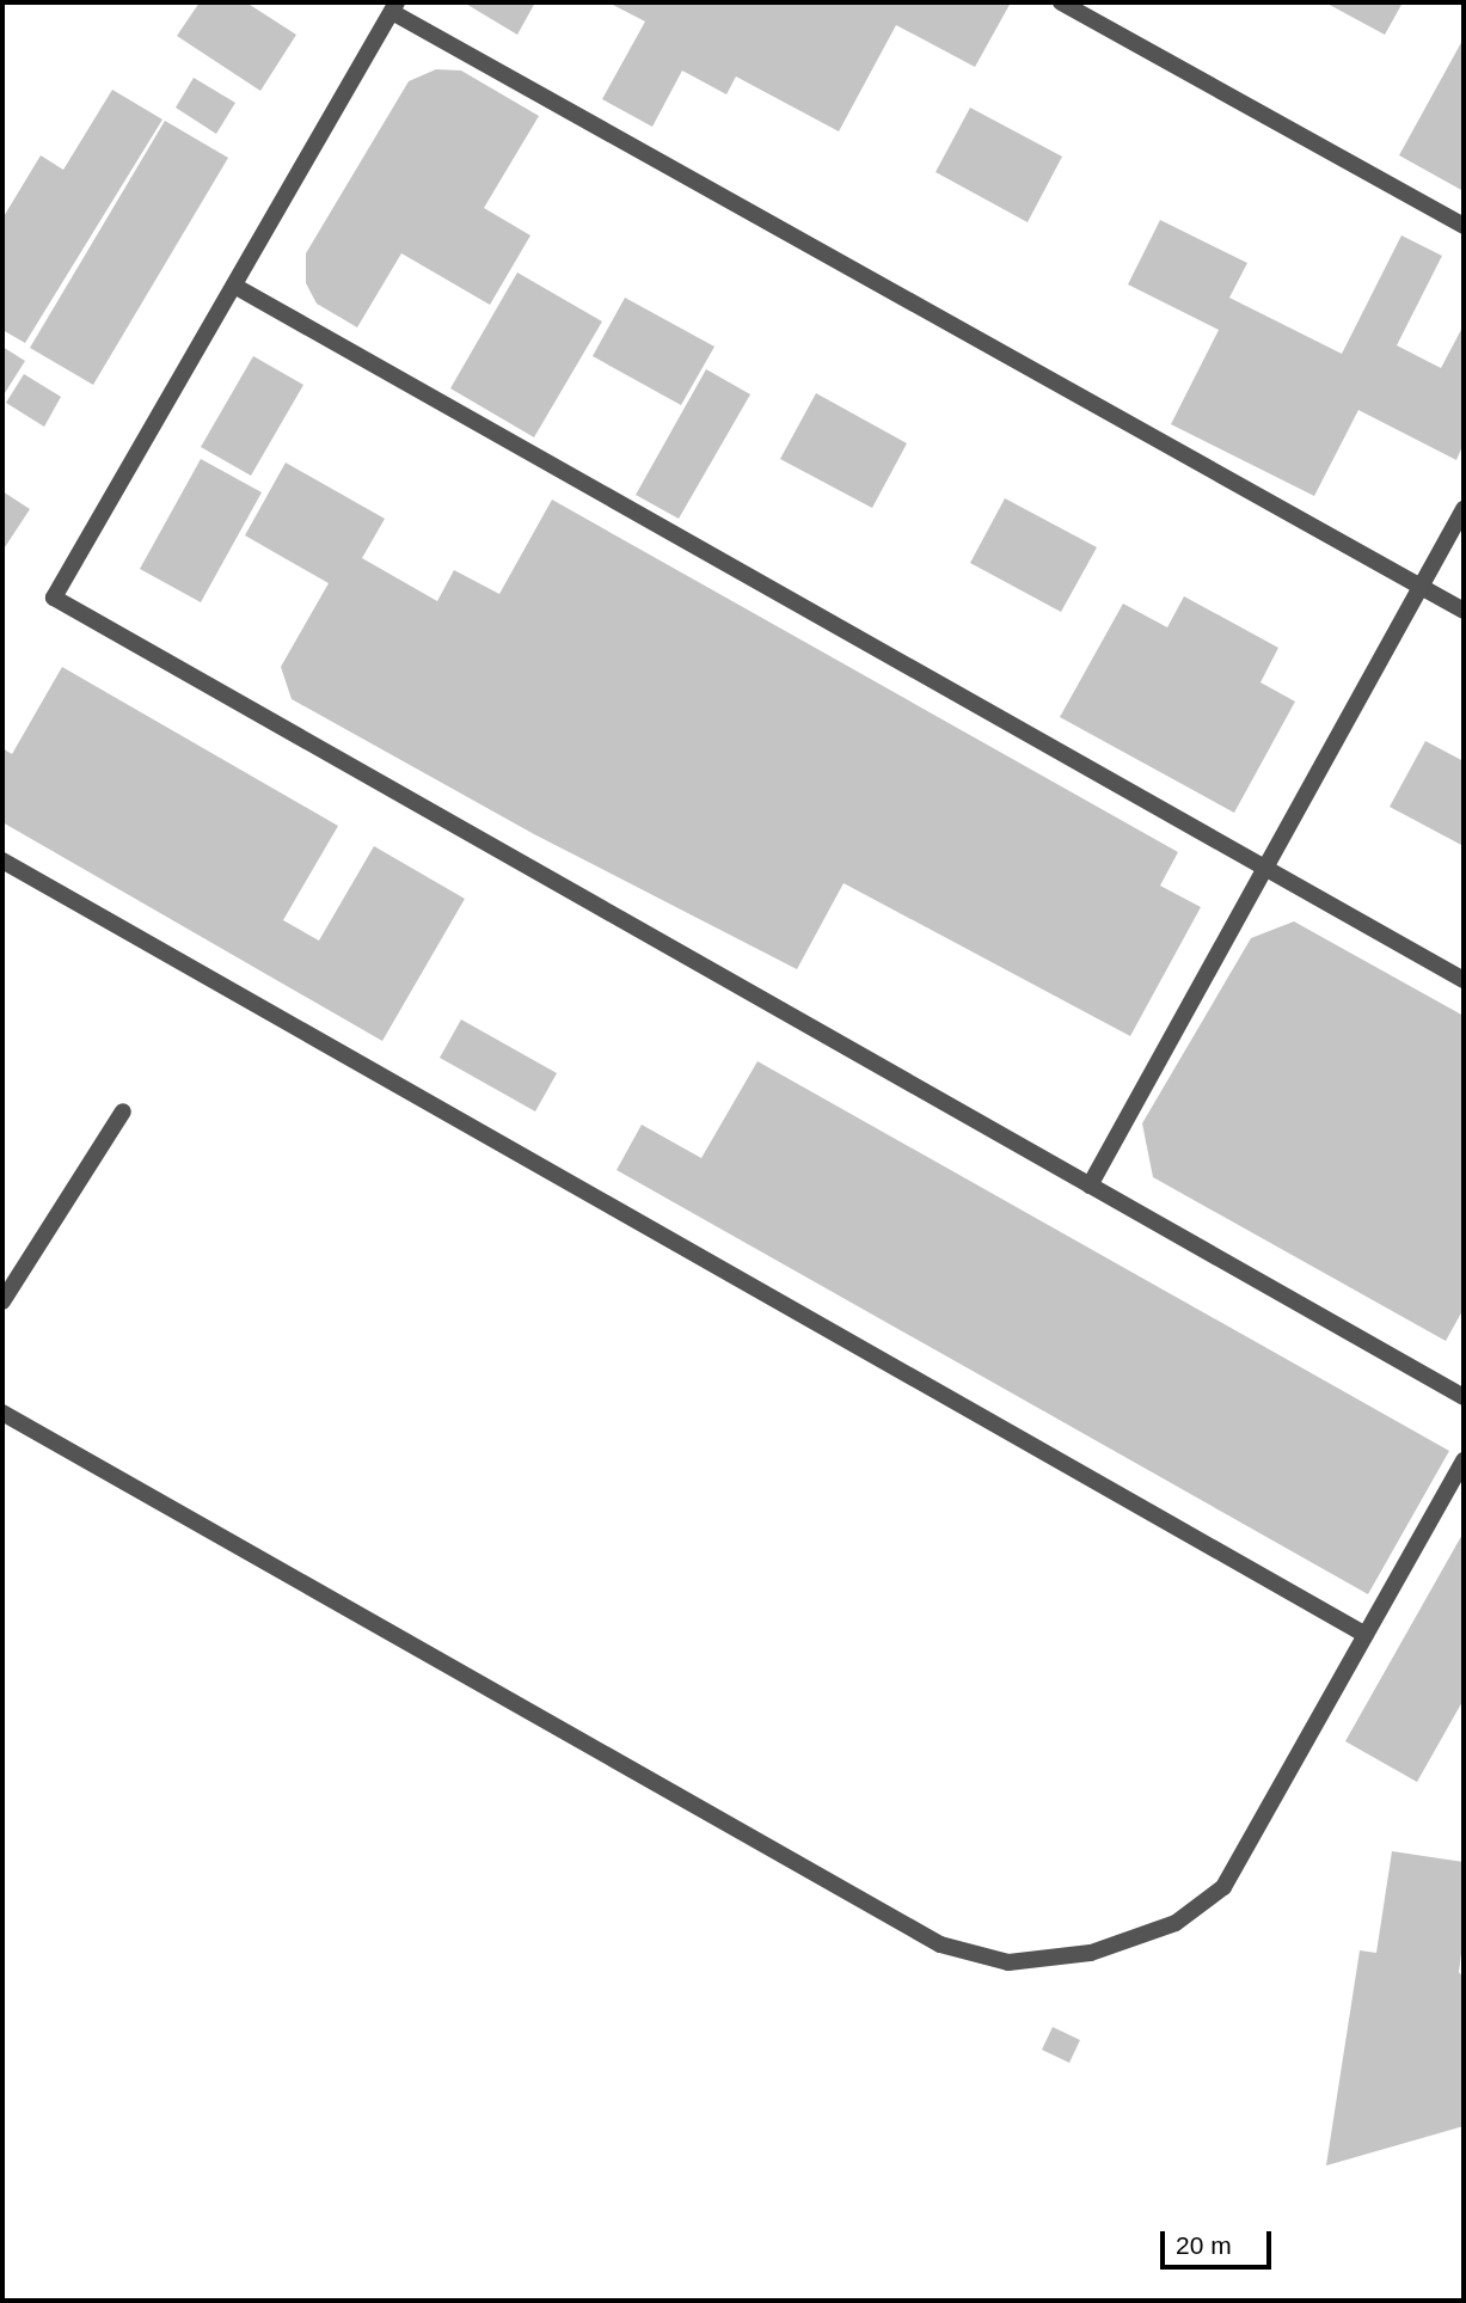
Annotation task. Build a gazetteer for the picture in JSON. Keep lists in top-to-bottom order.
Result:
{
  "scale_bar": "20 m"
}
